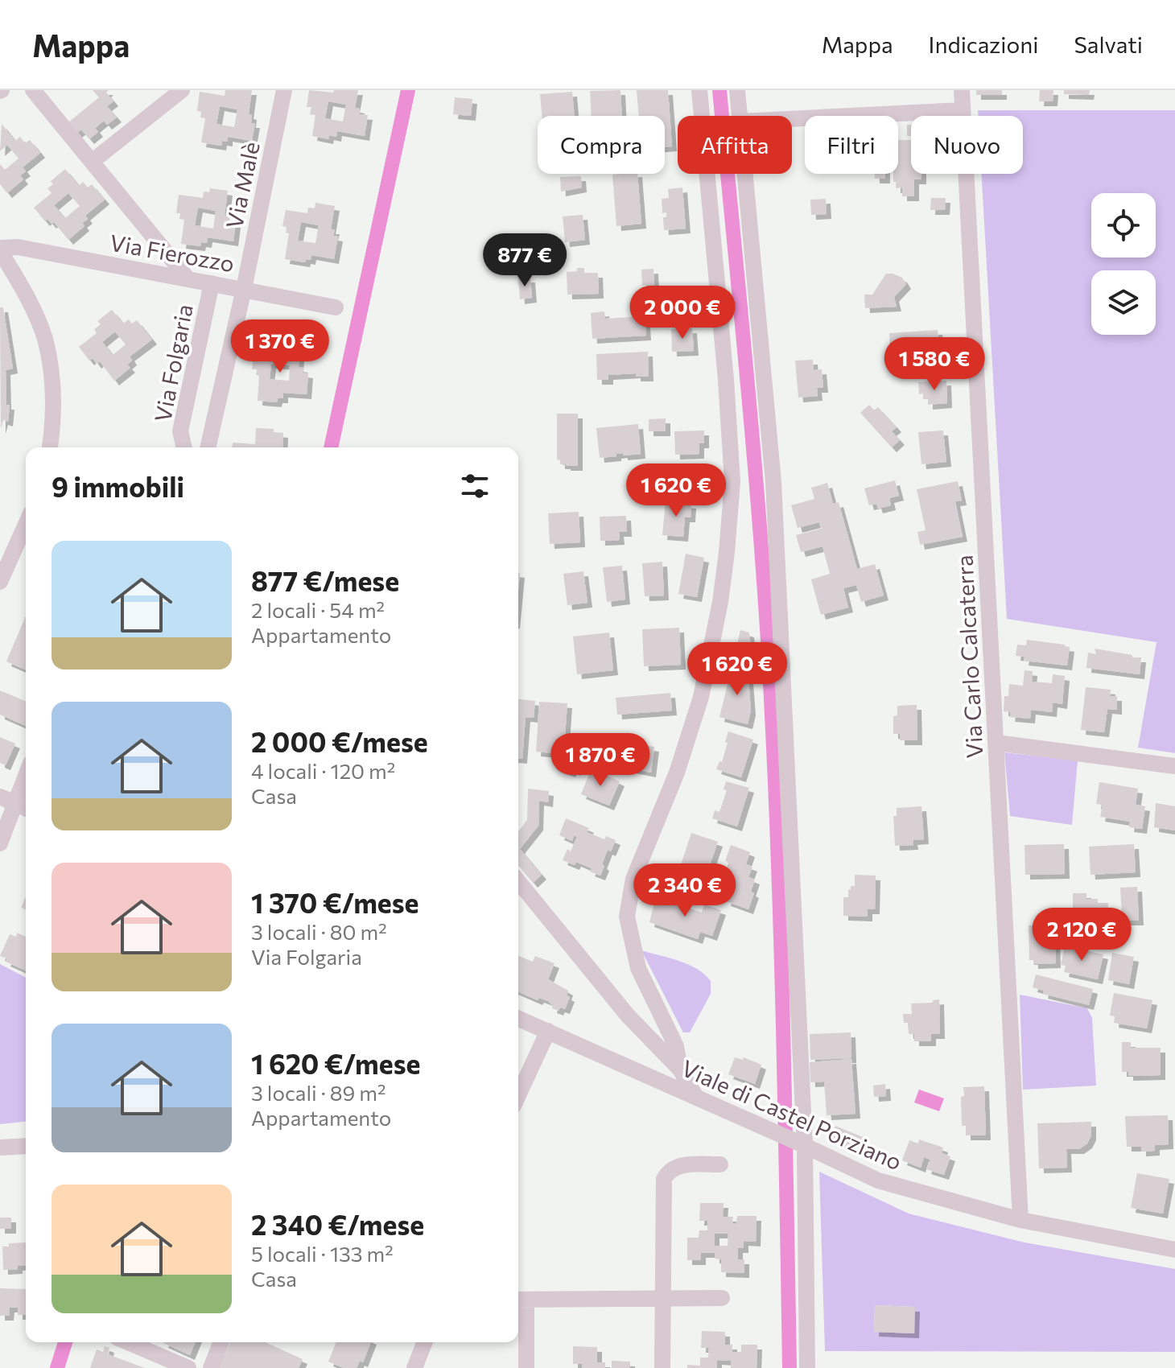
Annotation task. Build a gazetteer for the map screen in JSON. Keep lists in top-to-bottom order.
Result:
{
  "streets": {
    "street": [
      "Via Malè",
      "Via Fierozzo",
      "Via Folgaria",
      "Via Carlo Calcaterra",
      "Viale di Castel Porziano"
    ]
  },
  "crossings": [
    ["Via Malè", "Via Fierozzo"],
    ["Via Fierozzo", "Via Folgaria"],
    ["Via Carlo Calcaterra", "Viale di Castel Porziano"]
  ],
  "page": {
    "header": "Mappa",
    "nav": ["Mappa", "Indicazioni", "Salvati"],
    "chip": [
      "Compra",
      "Affitta",
      "Filtri",
      "Nuovo"
    ],
    "price": [
      "877 €",
      "2 000 €",
      "1 370 €",
      "1 580 €",
      "1 620 €",
      "1 620 €",
      "1 870 €",
      "2 340 €",
      "2 120 €"
    ],
    "heading": "9 immobili",
    "list": [
      {
        "name": "877 €/mese",
        "note": "2 locali · 54 m² · Appartamento"
      },
      {
        "name": "2 000 €/mese",
        "note": "4 locali · 120 m² · Casa"
      },
      {
        "name": "1 370 €/mese",
        "note": "3 locali · 80 m² · Via Folgaria"
      },
      {
        "name": "1 620 €/mese",
        "note": "3 locali · 89 m² · Appartamento"
      },
      {
        "name": "2 340 €/mese",
        "note": "5 locali · 133 m² · Casa"
      }
    ]
  }
}
